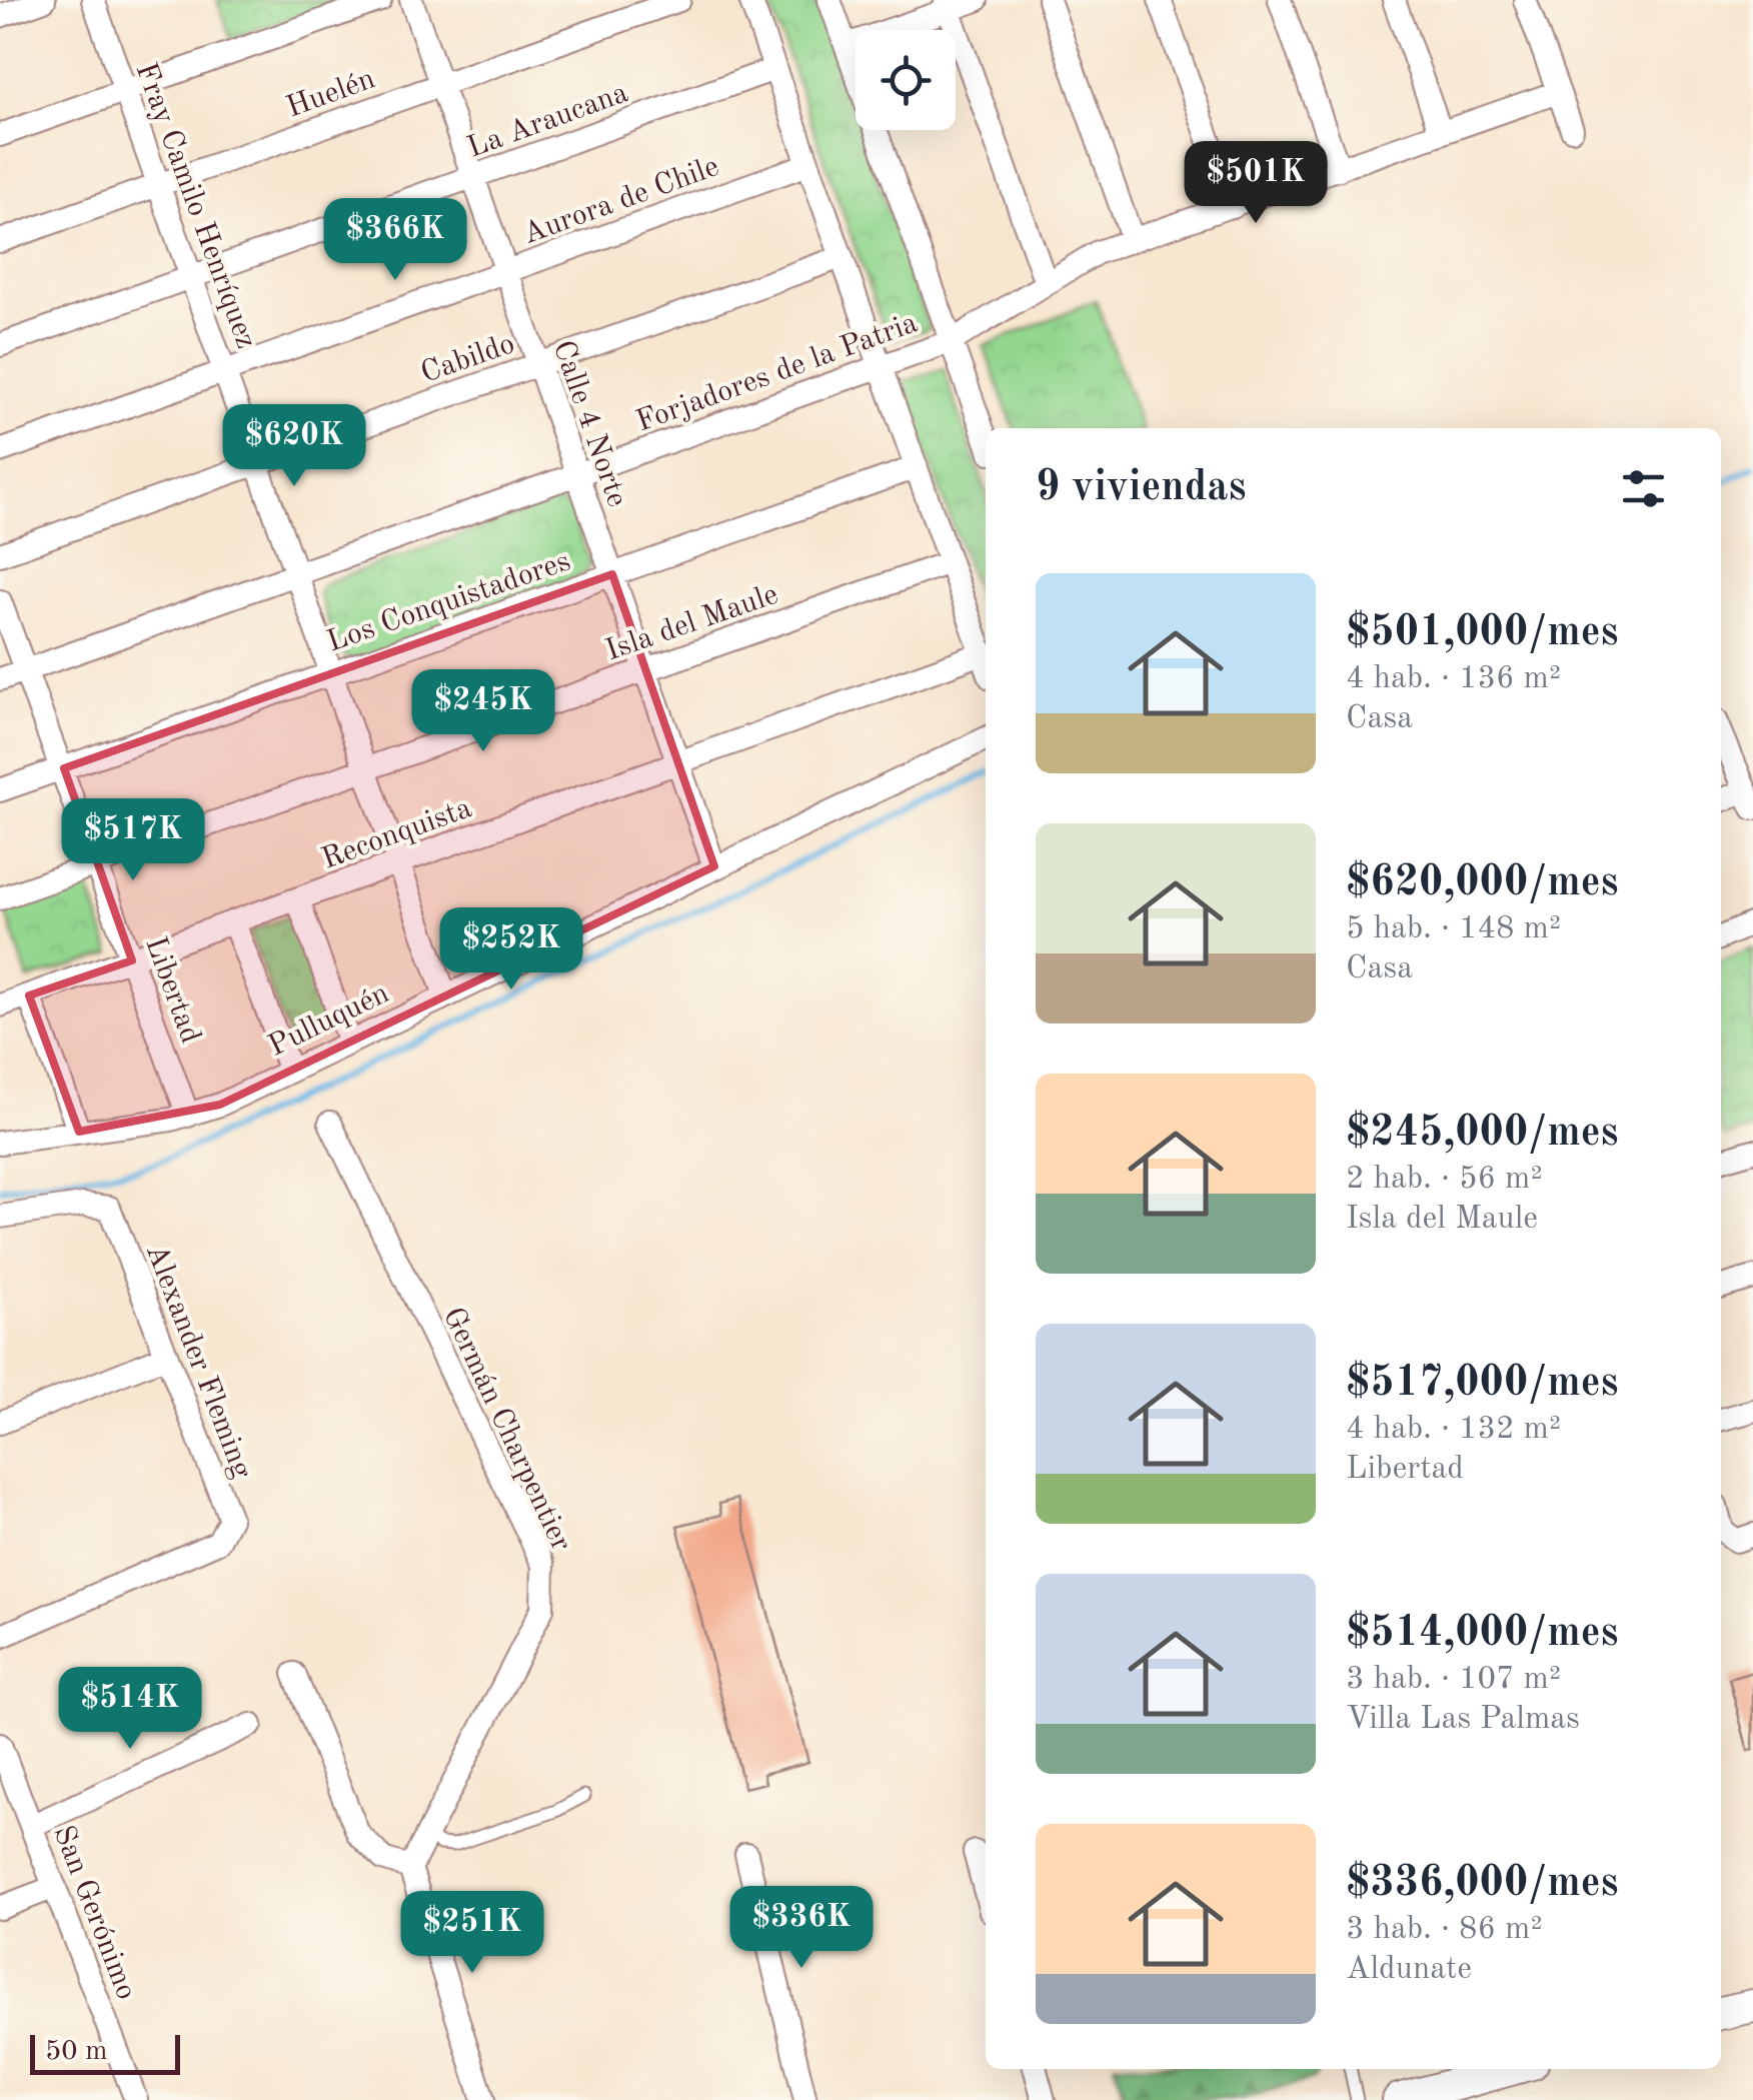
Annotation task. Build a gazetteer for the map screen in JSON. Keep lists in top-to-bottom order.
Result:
{
  "streets": {
    "street": [
      "Huelén",
      "La Araucana",
      "Aurora de Chile",
      "Fray Camilo Henríquez",
      "Cabildo",
      "Forjadores de la Patria",
      "Calle 4 Norte",
      "Los Conquistadores",
      "Isla del Maule",
      "Reconquista",
      "Libertad",
      "Pulluquén",
      "Alexander Fleming",
      "Germán Charpentier",
      "San Gerónimo"
    ]
  },
  "crossings": [
    ["Huelén", "Fray Camilo Henríquez"],
    ["Huelén", "Calle 4 Norte"],
    ["La Araucana", "Fray Camilo Henríquez"],
    ["La Araucana", "Calle 4 Norte"],
    ["Aurora de Chile", "Fray Camilo Henríquez"],
    ["Aurora de Chile", "Calle 4 Norte"],
    ["Fray Camilo Henríquez", "Cabildo"],
    ["Fray Camilo Henríquez", "Forjadores de la Patria"],
    ["Fray Camilo Henríquez", "Los Conquistadores"],
    ["Fray Camilo Henríquez", "Isla del Maule"],
    ["Fray Camilo Henríquez", "Reconquista"],
    ["Fray Camilo Henríquez", "Pulluquén"],
    ["Cabildo", "Calle 4 Norte"],
    ["Forjadores de la Patria", "Calle 4 Norte"],
    ["Forjadores de la Patria", "Libertad"],
    ["Calle 4 Norte", "Los Conquistadores"],
    ["Calle 4 Norte", "Isla del Maule"],
    ["Calle 4 Norte", "Reconquista"],
    ["Calle 4 Norte", "Pulluquén"],
    ["Los Conquistadores", "Libertad"],
    ["Isla del Maule", "Libertad"],
    ["Reconquista", "Libertad"],
    ["Libertad", "Pulluquén"]
  ],
  "scale_bar": "50 m",
  "page": {
    "price": [
      "$501K",
      "$366K",
      "$620K",
      "$245K",
      "$517K",
      "$252K",
      "$514K",
      "$336K",
      "$251K"
    ],
    "heading": "9 viviendas",
    "list": [
      {
        "name": "$501,000/mes",
        "note": "4 hab. · 136 m² · Casa"
      },
      {
        "name": "$620,000/mes",
        "note": "5 hab. · 148 m² · Casa"
      },
      {
        "name": "$245,000/mes",
        "note": "2 hab. · 56 m² · Isla del Maule"
      },
      {
        "name": "$517,000/mes",
        "note": "4 hab. · 132 m² · Libertad"
      },
      {
        "name": "$514,000/mes",
        "note": "3 hab. · 107 m² · Villa Las Palmas"
      },
      {
        "name": "$336,000/mes",
        "note": "3 hab. · 86 m² · Aldunate"
      }
    ],
    "scale": "50 m"
  }
}
